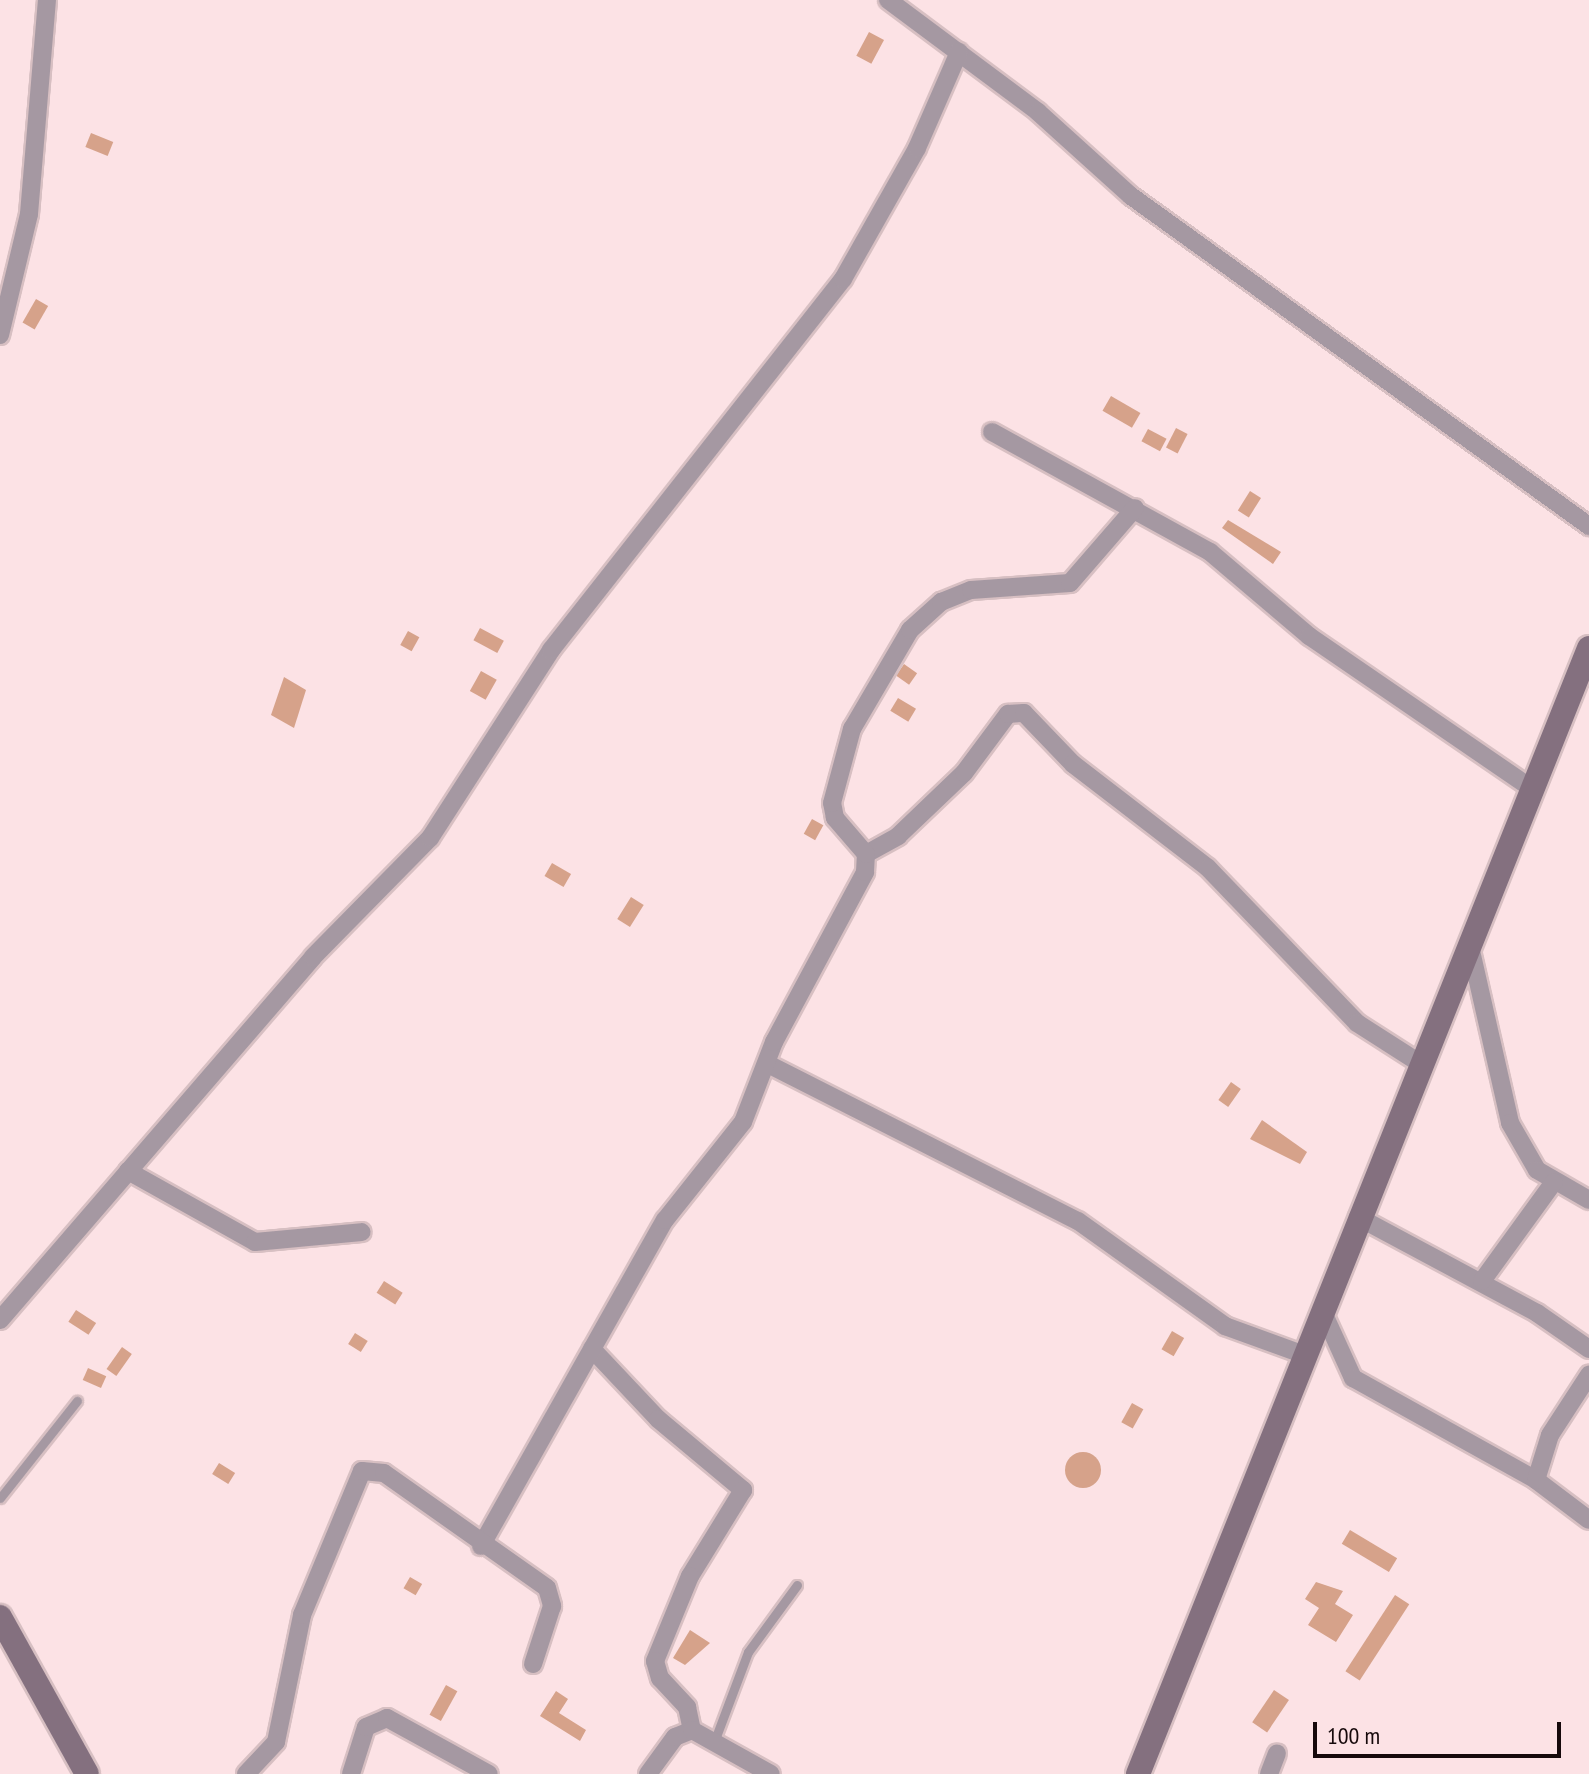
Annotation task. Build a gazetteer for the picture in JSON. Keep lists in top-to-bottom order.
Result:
{
  "scale_bar": "100 m"
}
